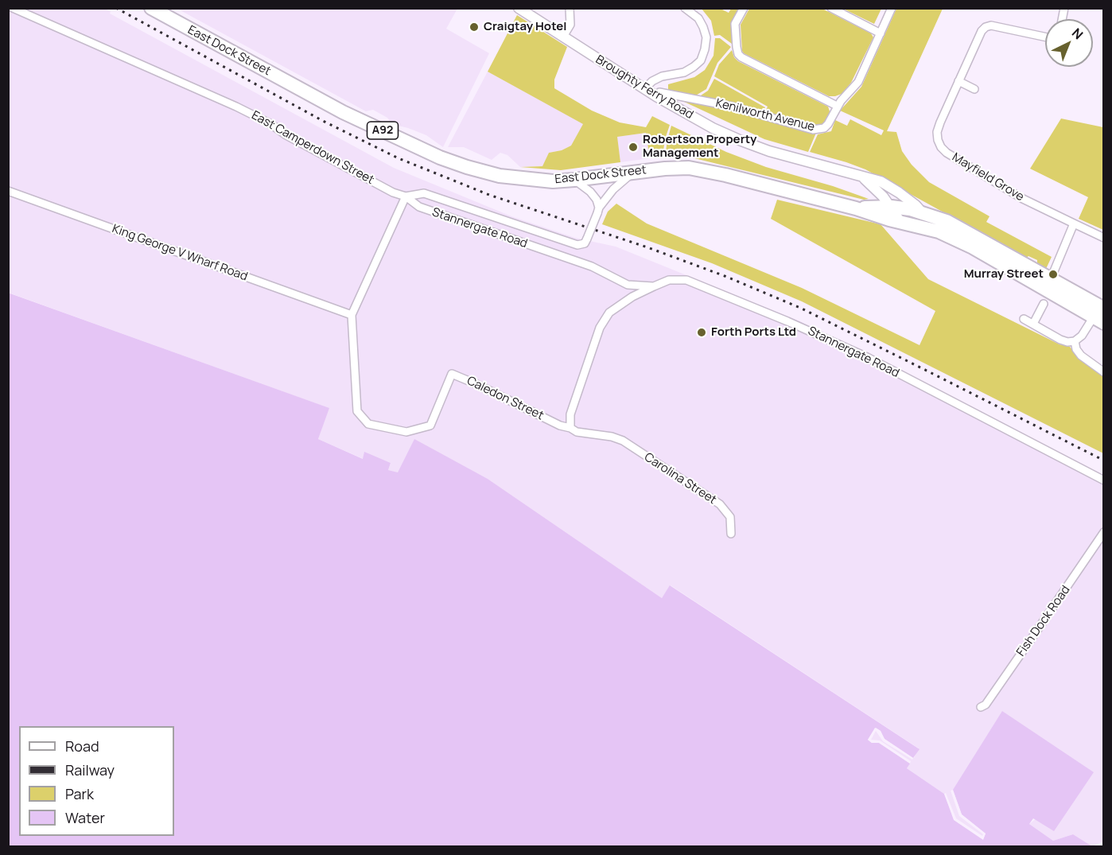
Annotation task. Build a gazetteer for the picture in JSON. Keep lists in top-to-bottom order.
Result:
{
  "streets": {
    "highway": ["East Dock Street", "Broughty Ferry Road", "A92"],
    "street": [
      "Kenilworth Avenue",
      "East Camperdown Street",
      "Mayfield Grove",
      "Stannergate Road",
      "King George V Wharf Road",
      "Caledon Street",
      "Carolina Street",
      "Fish Dock Road"
    ]
  },
  "crossings": [
    ["East Dock Street", "Broughty Ferry Road"],
    ["East Dock Street", "A92"],
    ["East Dock Street", "East Camperdown Street"],
    ["Broughty Ferry Road", "Kenilworth Avenue"],
    ["Broughty Ferry Road", "A92"],
    ["East Camperdown Street", "Stannergate Road"],
    ["King George V Wharf Road", "Caledon Street"],
    ["Caledon Street", "Carolina Street"]
  ],
  "places": [
    "Craigtay Hotel",
    "Robertson Property Management",
    "Murray Street",
    "Forth Ports Ltd"
  ],
  "legend": [
    "Road",
    "Railway",
    "Park",
    "Water"
  ],
  "north": "top right"
}
